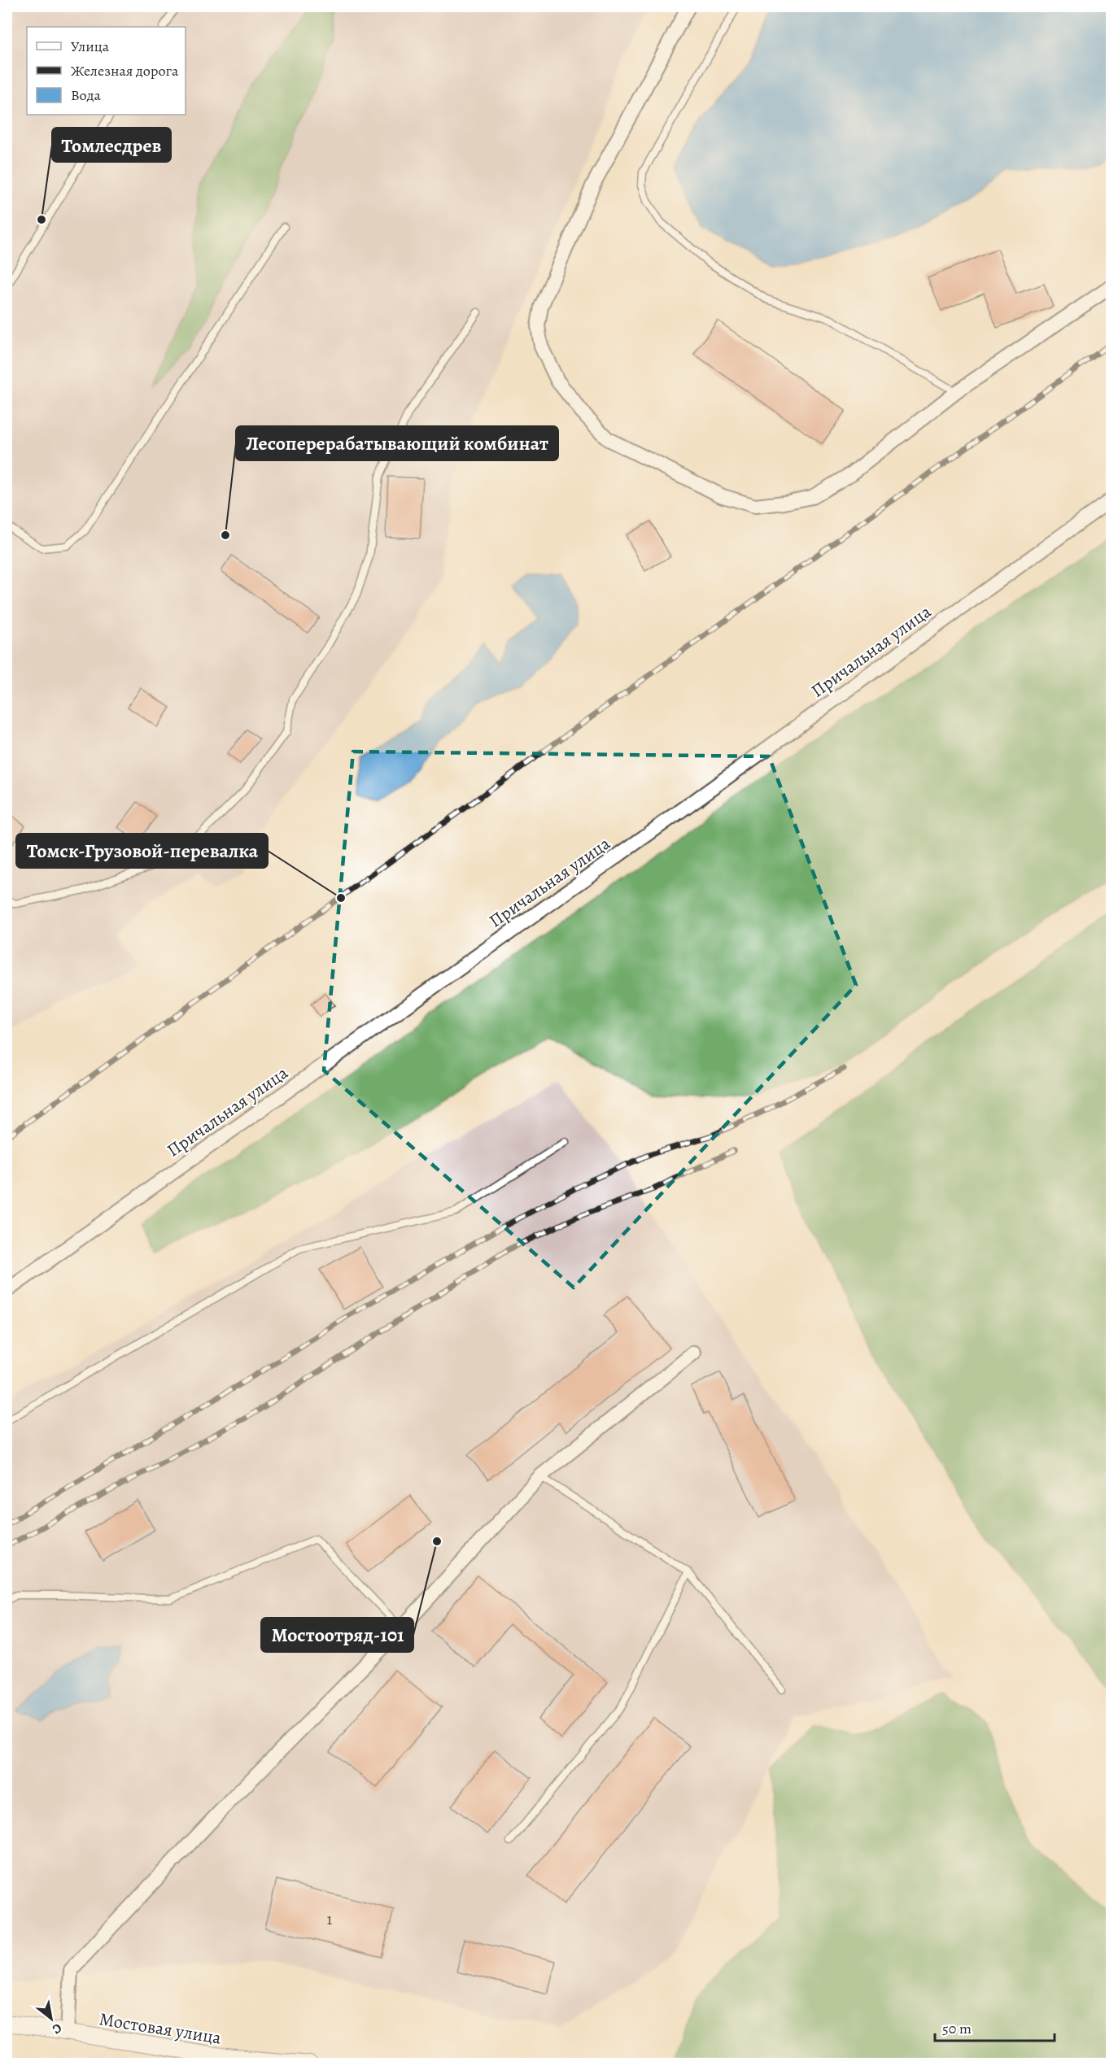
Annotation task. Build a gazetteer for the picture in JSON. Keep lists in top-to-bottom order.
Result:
{
  "streets": {
    "street": ["Причальная улица", "Мостовая улица"]
  },
  "places": [
    "Томлесдрев",
    "Лесоперерабатывающий комбинат",
    "Томск-Грузовой-перевалка",
    "Мостоотряд-101"
  ],
  "house_numbers": ["1"],
  "legend": ["Улица", "Железная дорога", "Вода"],
  "scale_bar": "50 m",
  "north": "bottom right"
}
